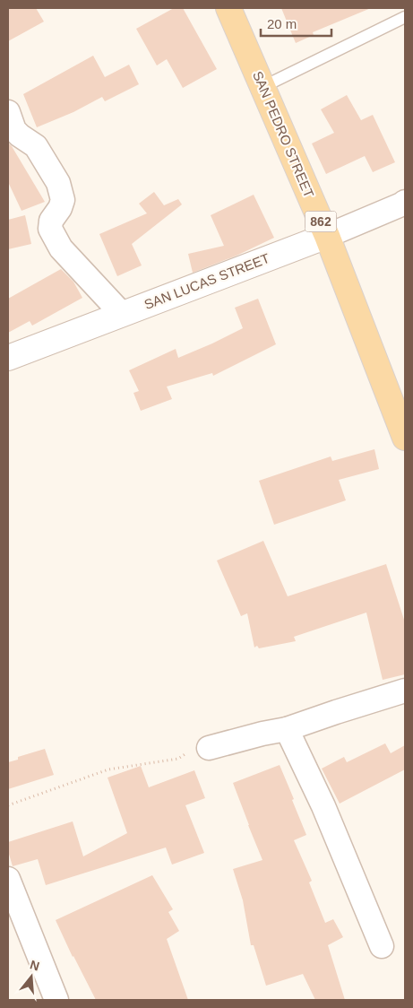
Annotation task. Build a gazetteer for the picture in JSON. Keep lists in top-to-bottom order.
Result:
{
  "streets": {
    "main road": ["SAN PEDRO STREET", "862"],
    "street": ["SAN LUCAS STREET"]
  },
  "crossings": [
    ["SAN PEDRO STREET", "SAN LUCAS STREET"]
  ],
  "scale_bar": "20 m",
  "north": "top"
}
